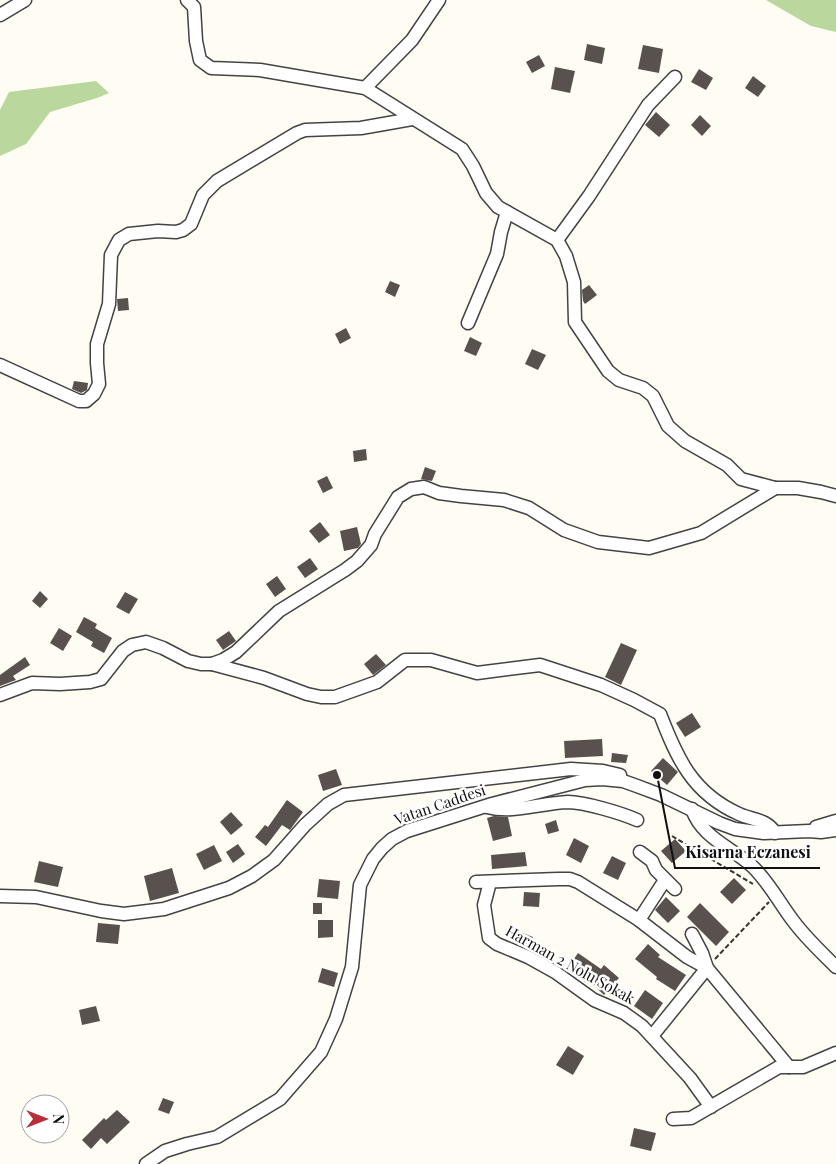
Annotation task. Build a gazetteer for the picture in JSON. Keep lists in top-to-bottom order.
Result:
{
  "streets": {
    "street": ["Vatan Caddesi", "Harman 2 Nolu Sokak"]
  },
  "places": ["Kisarna Eczanesi"],
  "north": "right"
}
